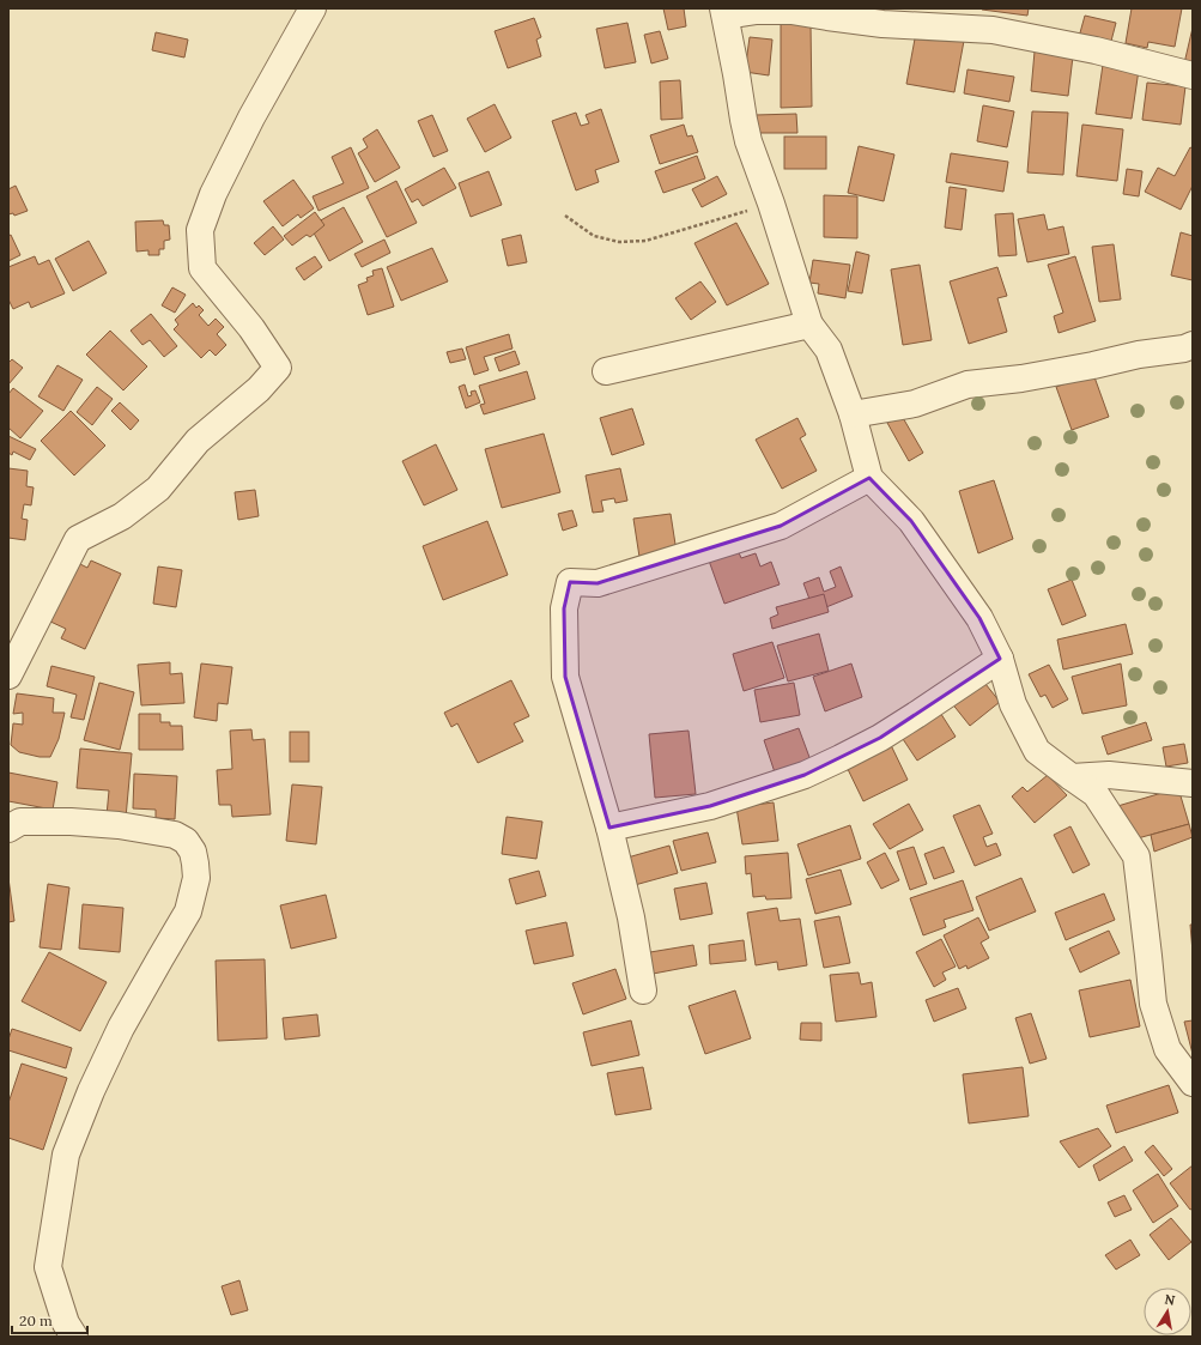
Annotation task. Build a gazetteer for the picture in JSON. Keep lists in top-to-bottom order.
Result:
{
  "scale_bar": "20 m",
  "north": "top"
}
